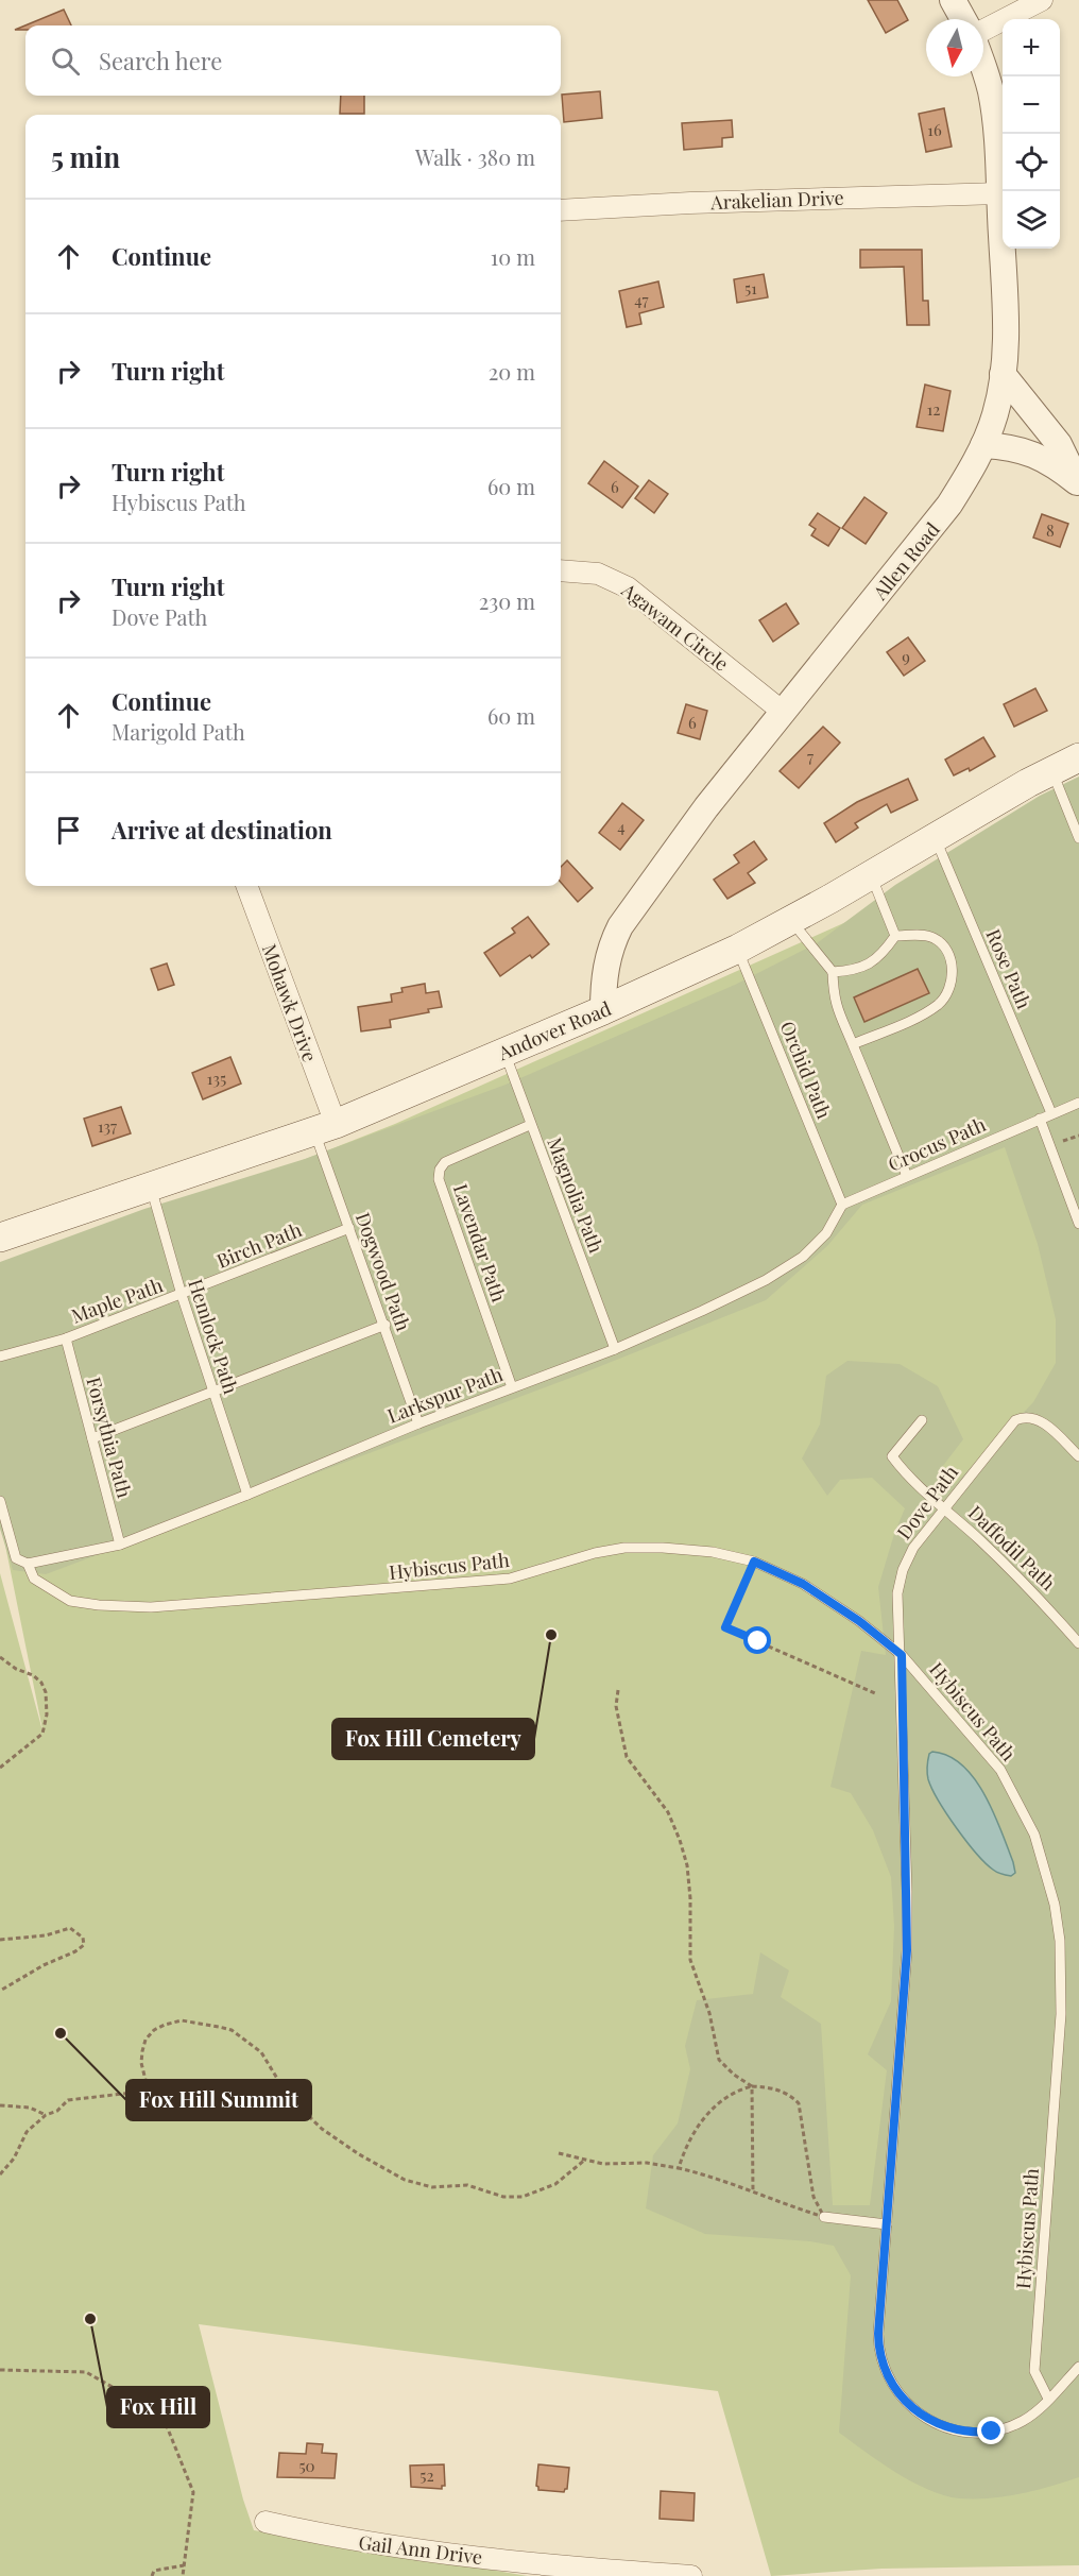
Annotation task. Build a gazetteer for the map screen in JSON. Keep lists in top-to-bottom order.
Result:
{
  "streets": {
    "main road": ["Andover Road"],
    "street": [
      "Arakelian Drive",
      "Allen Road",
      "Agawam Circle",
      "Mohawk Drive",
      "Gail Ann Drive"
    ],
    "lane": [
      "Rose Path",
      "Orchid Path",
      "Crocus Path",
      "Magnolia Path",
      "Lavendar Path",
      "Birch Path",
      "Dogwood Path",
      "Maple Path",
      "Hemlock Path",
      "Larkspur Path",
      "Forsythia Path",
      "Dove Path",
      "Daffodil Path",
      "Hybiscus Path"
    ]
  },
  "crossings": [
    ["Arakelian Drive", "Allen Road"],
    ["Allen Road", "Agawam Circle"],
    ["Allen Road", "Andover Road"],
    ["Rose Path", "Andover Road"],
    ["Rose Path", "Crocus Path"],
    ["Mohawk Drive", "Andover Road"],
    ["Mohawk Drive", "Dogwood Path"],
    ["Andover Road", "Orchid Path"],
    ["Andover Road", "Magnolia Path"],
    ["Andover Road", "Dogwood Path"],
    ["Andover Road", "Hemlock Path"],
    ["Orchid Path", "Crocus Path"],
    ["Orchid Path", "Larkspur Path"],
    ["Crocus Path", "Larkspur Path"],
    ["Magnolia Path", "Lavendar Path"],
    ["Magnolia Path", "Larkspur Path"],
    ["Lavendar Path", "Larkspur Path"],
    ["Birch Path", "Dogwood Path"],
    ["Birch Path", "Maple Path"],
    ["Birch Path", "Hemlock Path"],
    ["Dogwood Path", "Larkspur Path"],
    ["Maple Path", "Hemlock Path"],
    ["Maple Path", "Forsythia Path"],
    ["Hemlock Path", "Larkspur Path"],
    ["Larkspur Path", "Forsythia Path"],
    ["Larkspur Path", "Hybiscus Path"],
    ["Dove Path", "Daffodil Path"],
    ["Dove Path", "Hybiscus Path"]
  ],
  "places": ["Fox Hill Cemetery", "Fox Hill Summit", "Fox Hill"],
  "house_numbers": [
    "16",
    "51",
    "47",
    "12",
    "6",
    "8",
    "9",
    "6",
    "7",
    "4",
    "135",
    "137",
    "50",
    "52"
  ],
  "north": "bottom",
  "page": {
    "map_buttons": ["+", "−"],
    "search": "Search here",
    "heading": ["5 min", "Walk · 380 m"],
    "list": [
      ["Continue", "10 m"],
      ["Turn right", "20 m"],
      ["Turn right", "Hybiscus Path", "60 m"],
      ["Turn right", "Dove Path", "230 m"],
      ["Continue", "Marigold Path", "60 m"],
      "Arrive at destination"
    ]
  }
}
